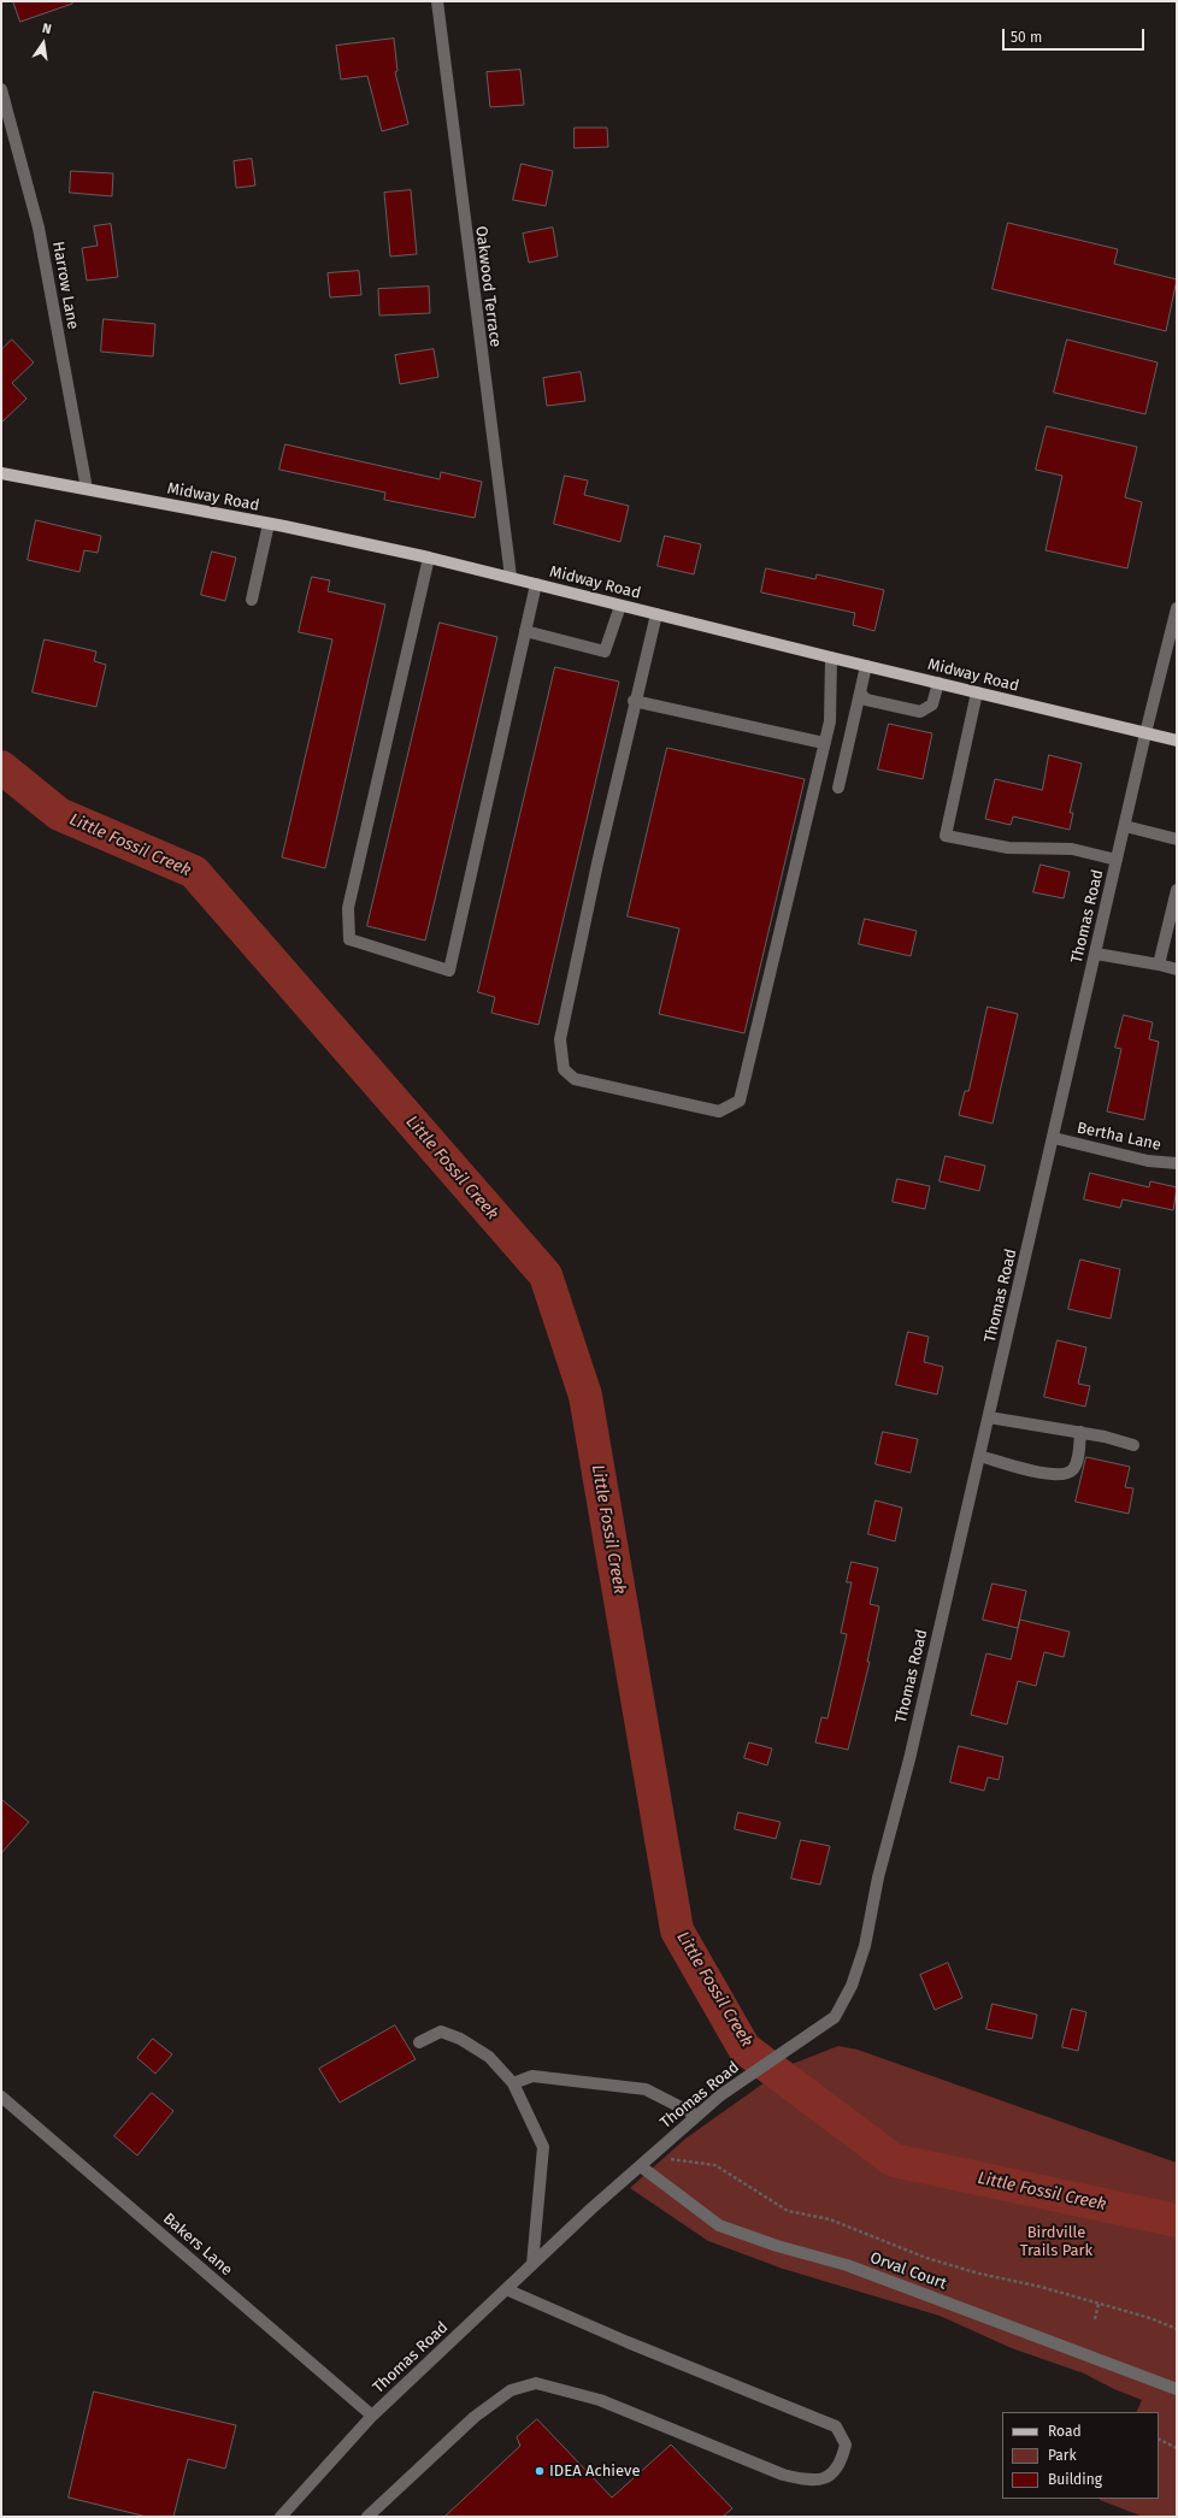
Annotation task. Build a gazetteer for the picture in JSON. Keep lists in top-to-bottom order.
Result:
{
  "streets": {
    "main road": ["Midway Road"],
    "street": [
      "Harrow Lane",
      "Oakwood Terrace",
      "Thomas Road",
      "Bertha Lane",
      "Bakers Lane",
      "Orval Court"
    ]
  },
  "crossings": [
    ["Harrow Lane", "Midway Road"],
    ["Oakwood Terrace", "Midway Road"],
    ["Midway Road", "Thomas Road"],
    ["Thomas Road", "Bertha Lane"],
    ["Thomas Road", "Bakers Lane"],
    ["Thomas Road", "Orval Court"]
  ],
  "water": ["Little Fossil Creek"],
  "parks": ["Birdville Trails Park"],
  "places": ["IDEA Achieve"],
  "legend": ["Road", "Park", "Building"],
  "scale_bar": "50 m",
  "north": "top"
}
